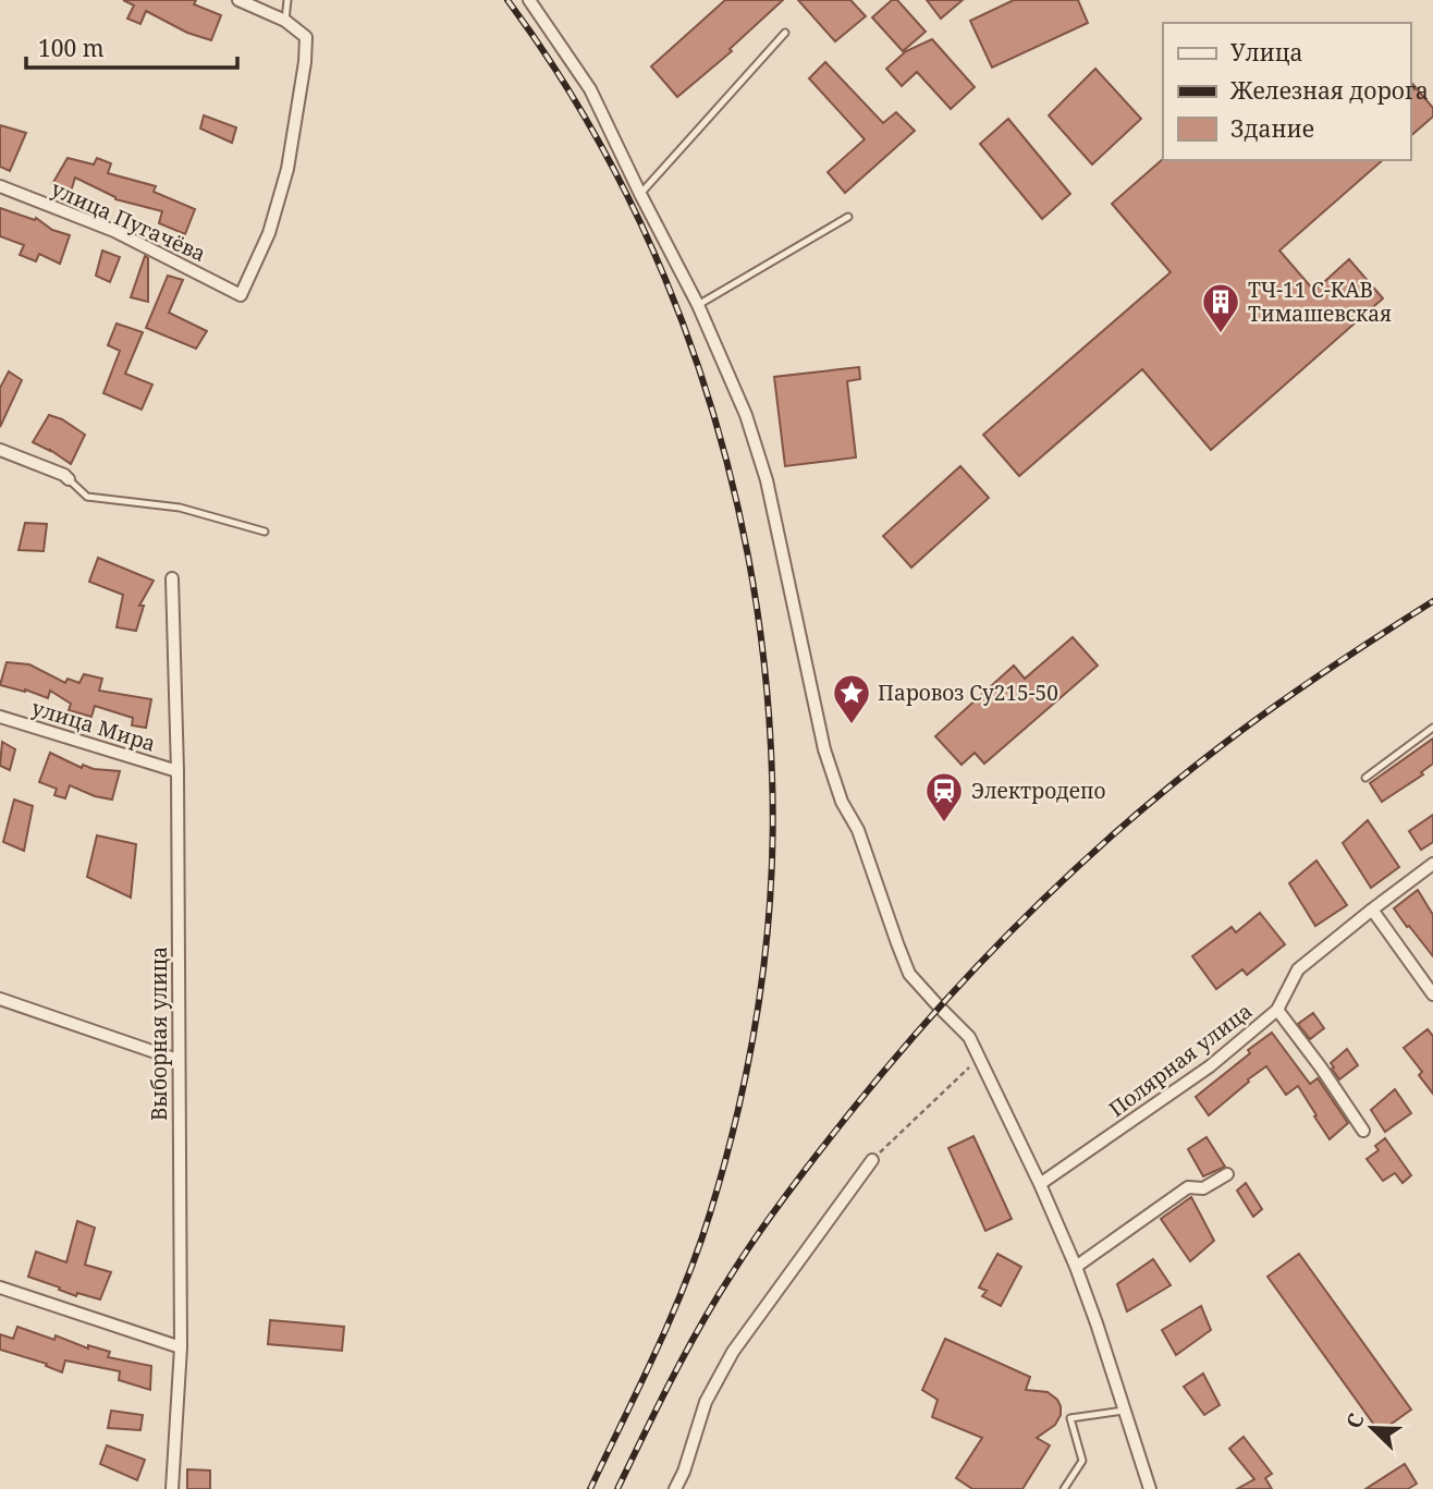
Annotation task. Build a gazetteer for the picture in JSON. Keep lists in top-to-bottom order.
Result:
{
  "streets": {
    "street": [
      "улица Пугачёва",
      "улица Мира",
      "Выборная улица",
      "Полярная улица"
    ]
  },
  "crossings": [
    ["улица Мира", "Выборная улица"]
  ],
  "places": {
    "building": ["ТЧ-11 С-КАВ Тимашевская"],
    "place": ["Паровоз Су215-50"],
    "station": ["Электродепо"]
  },
  "legend": ["Улица", "Железная дорога", "Здание"],
  "scale_bar": "100 m",
  "north": "top left"
}
